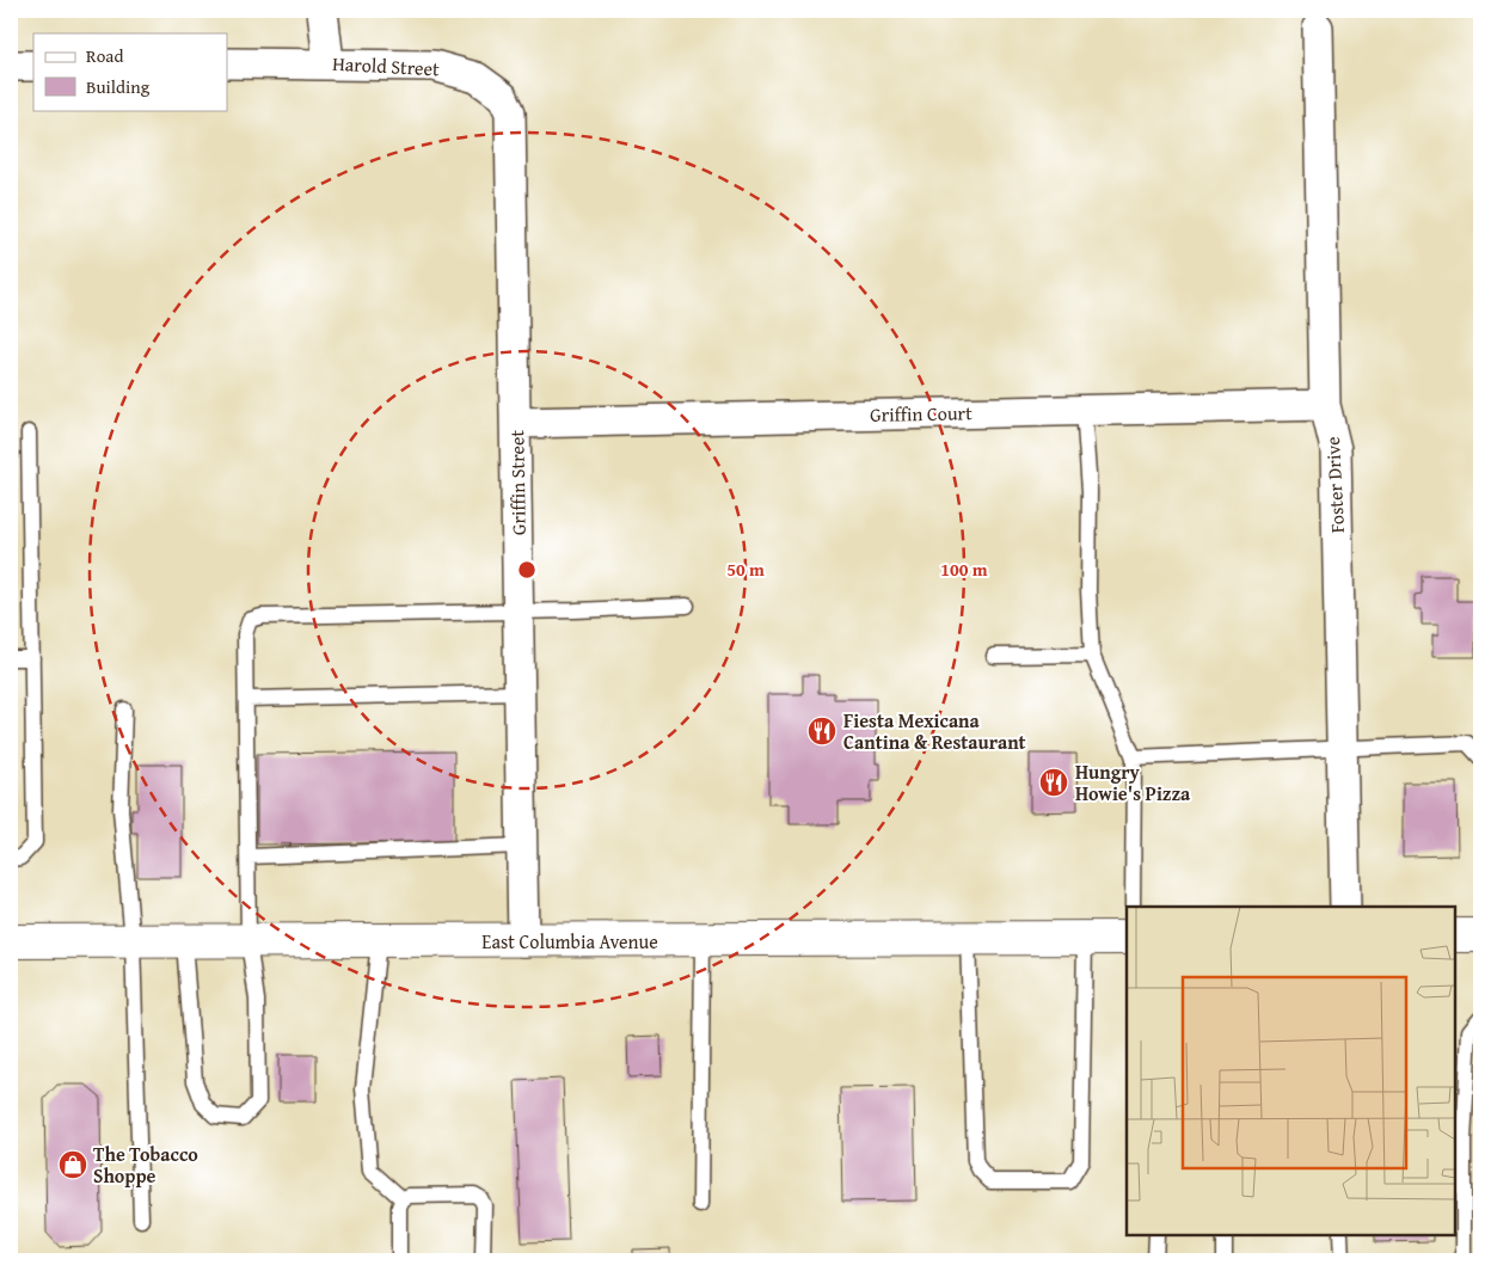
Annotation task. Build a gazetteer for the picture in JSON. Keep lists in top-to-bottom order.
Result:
{
  "streets": {
    "main road": ["East Columbia Avenue"],
    "street": [
      "Harold Street",
      "Griffin Court",
      "Griffin Street",
      "Foster Drive"
    ]
  },
  "crossings": [
    ["Harold Street", "Griffin Street"],
    ["Griffin Court", "Griffin Street"],
    ["Griffin Court", "Foster Drive"],
    ["Griffin Street", "East Columbia Avenue"]
  ],
  "places": {
    "restaurant": ["Fiesta Mexicana Cantina & Restaurant", "Hungry Howie's Pizza"],
    "shop": ["The Tobacco Shoppe"]
  },
  "legend": ["Road", "Building"],
  "rings": ["50 m", "100 m"]
}
